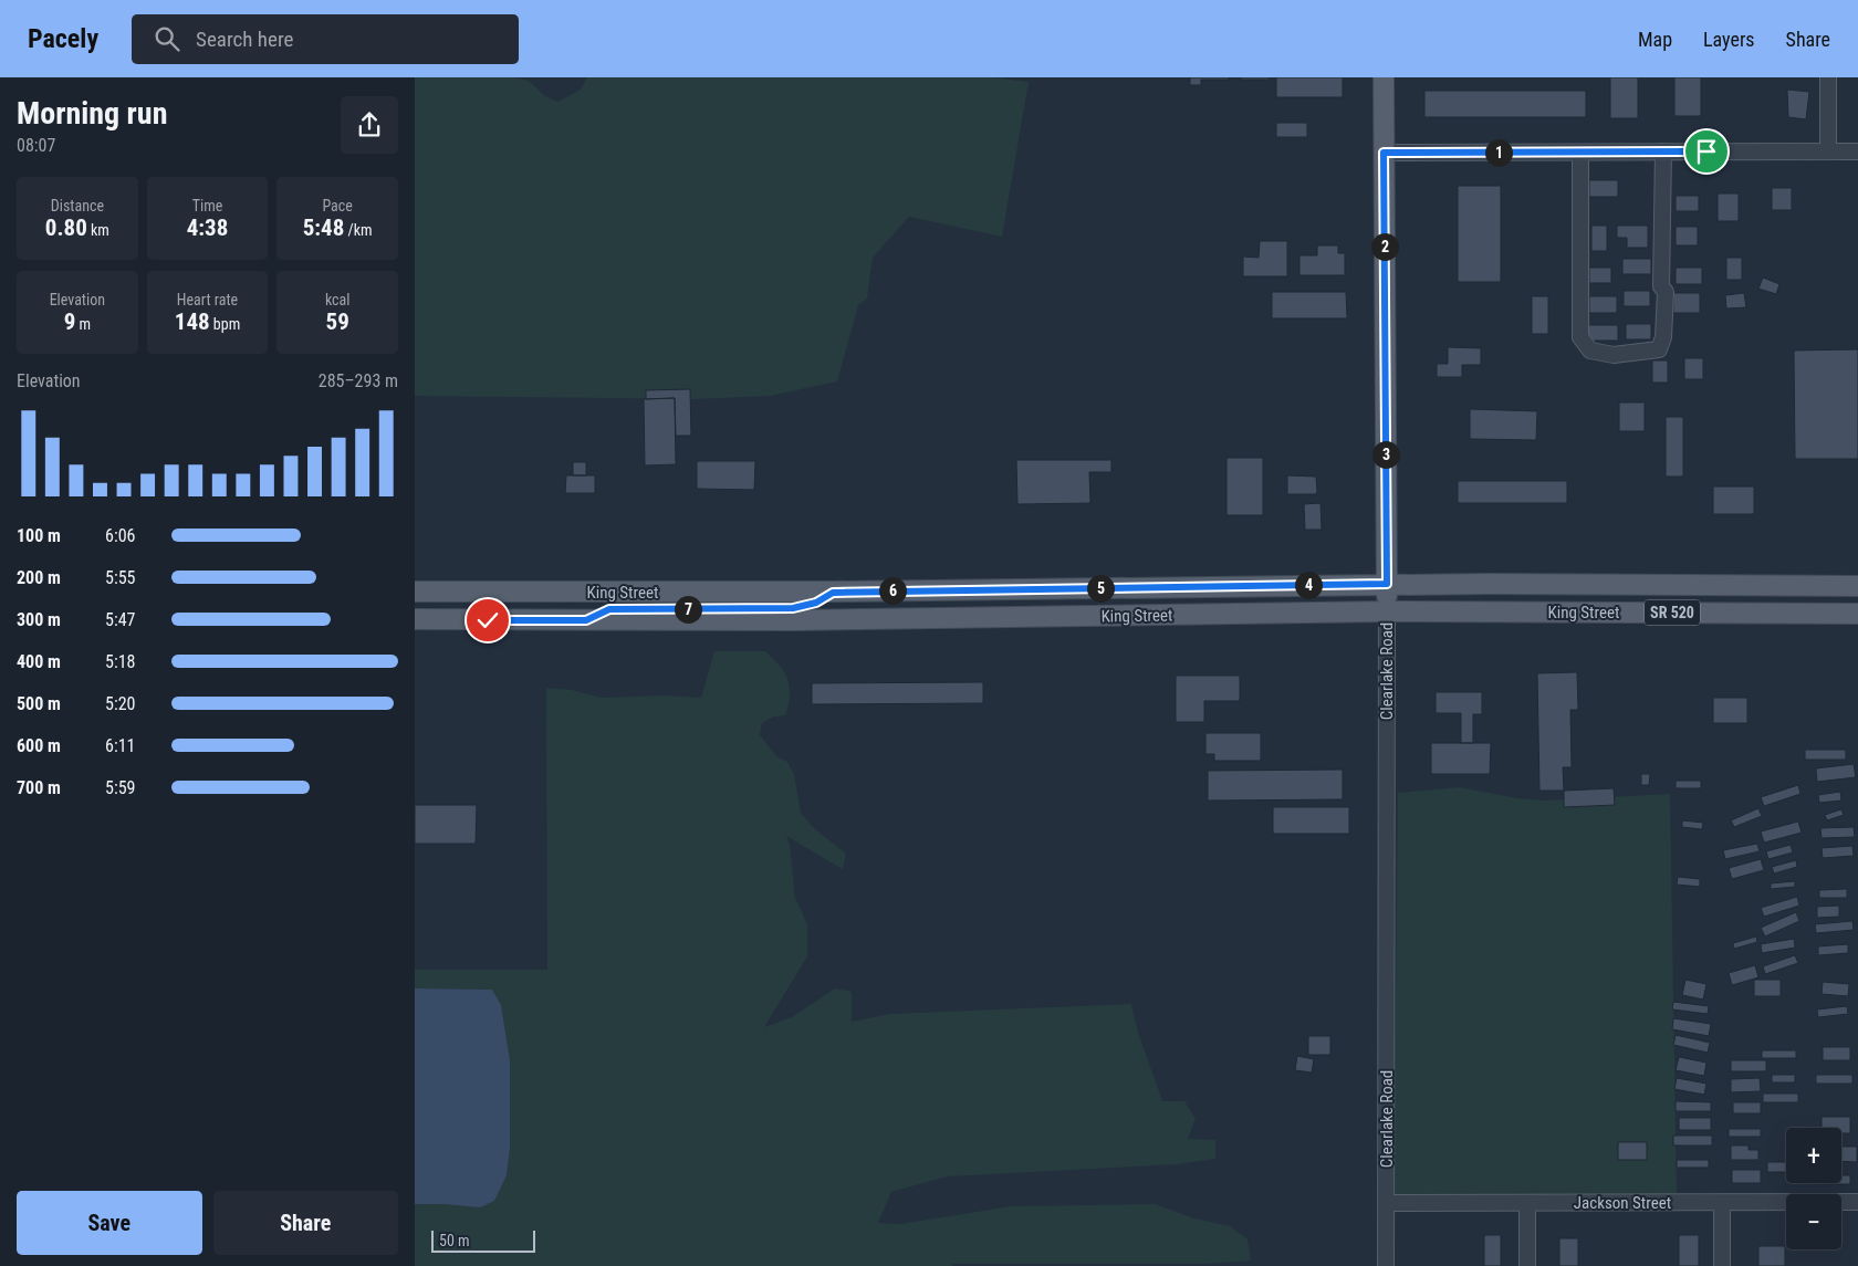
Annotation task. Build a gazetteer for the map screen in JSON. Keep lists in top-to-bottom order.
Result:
{
  "streets": {
    "main road": ["King Street", "SR 520", "Clearlake Road"],
    "street": ["Jackson Street"]
  },
  "crossings": [
    ["King Street", "Clearlake Road"],
    ["Clearlake Road", "Jackson Street"]
  ],
  "scale_bar": "50 m",
  "page": {
    "header": "Pacely",
    "search": "Search here",
    "nav": ["Map", "Layers", "Share"],
    "heading": ["Morning run", "08:07"],
    "pins": [
      "1",
      "2",
      "3",
      "4",
      "5",
      "6",
      "7"
    ],
    "stats": [
      ["Distance", "0.80 km"],
      ["Time", "4:38"],
      ["Pace", "5:48 /km"],
      ["Elevation", "9 m"],
      ["Heart rate", "148 bpm"],
      ["kcal", "59"]
    ],
    "chart": ["Elevation", "285–293 m"],
    "list": [
      {
        "name": "100 m",
        "note": "6:06"
      },
      {
        "name": "200 m",
        "note": "5:55"
      },
      {
        "name": "300 m",
        "note": "5:47"
      },
      {
        "name": "400 m",
        "note": "5:18"
      },
      {
        "name": "500 m",
        "note": "5:20"
      },
      {
        "name": "600 m",
        "note": "6:11"
      },
      {
        "name": "700 m",
        "note": "5:59"
      }
    ],
    "map_buttons": ["+", "−"],
    "buttons": ["Save", "Share"],
    "scale": "50 m"
  }
}
